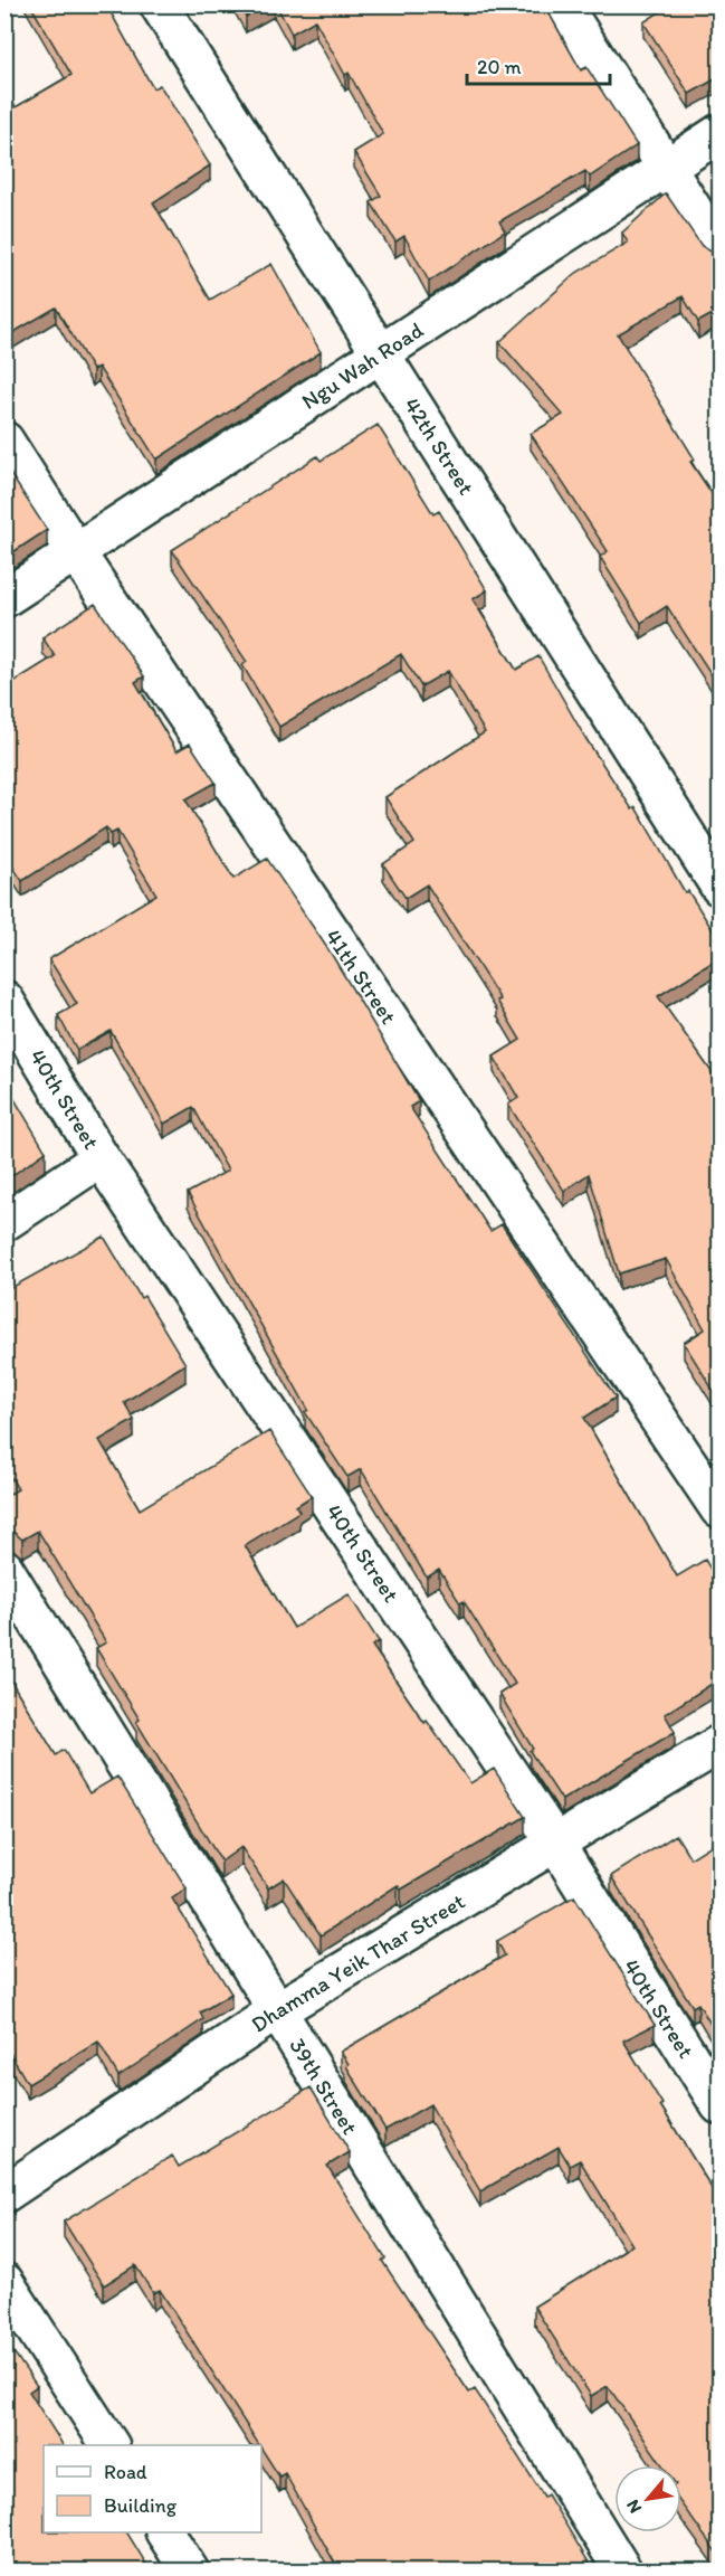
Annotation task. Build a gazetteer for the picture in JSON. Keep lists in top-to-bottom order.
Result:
{
  "streets": {
    "street": [
      "Ngu Wah Road",
      "42th Street",
      "41th Street",
      "40th Street",
      "Dhamma Yeik Thar Street",
      "39th Street"
    ]
  },
  "crossings": [
    ["Ngu Wah Road", "42th Street"],
    ["Ngu Wah Road", "41th Street"],
    ["40th Street", "Dhamma Yeik Thar Street"],
    ["Dhamma Yeik Thar Street", "39th Street"]
  ],
  "legend": ["Road", "Building"],
  "scale_bar": "20 m",
  "north": "bottom left"
}
